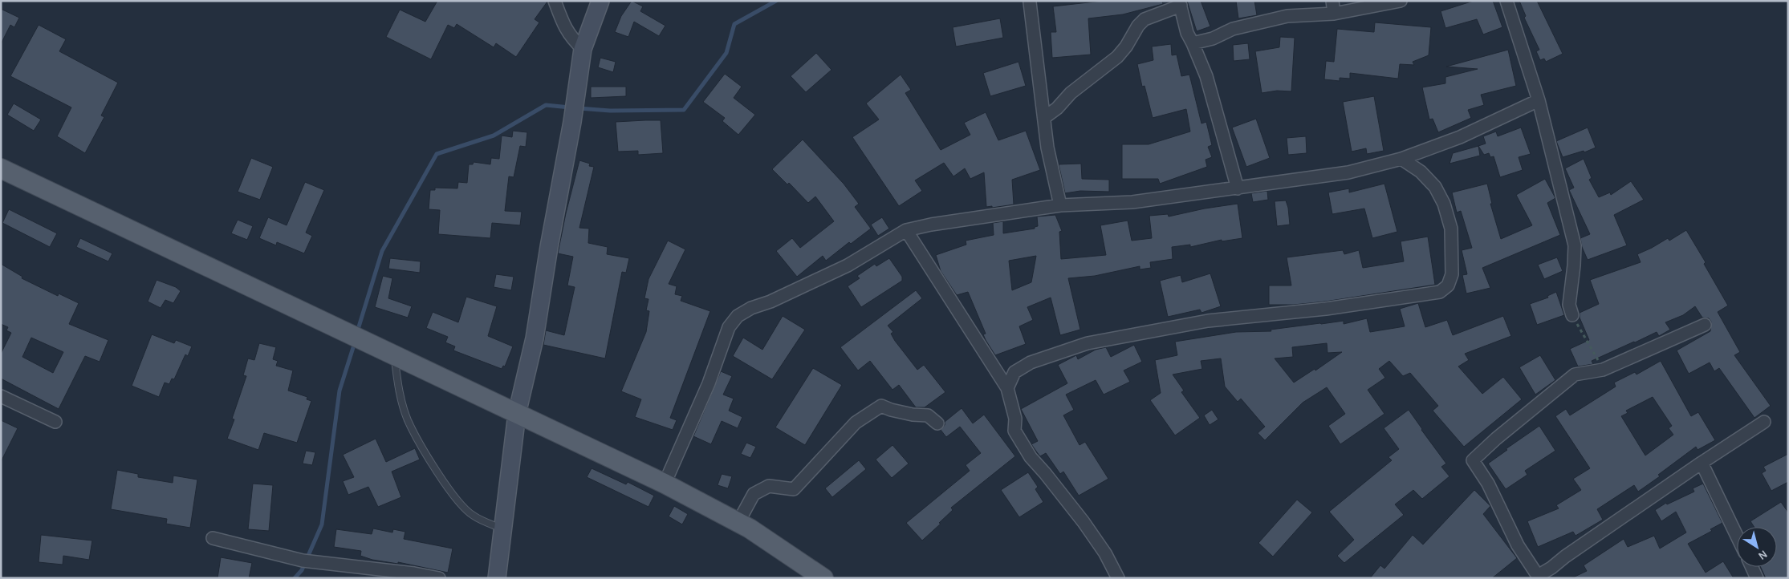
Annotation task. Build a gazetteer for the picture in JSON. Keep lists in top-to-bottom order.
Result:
{
  "north": "bottom right"
}
